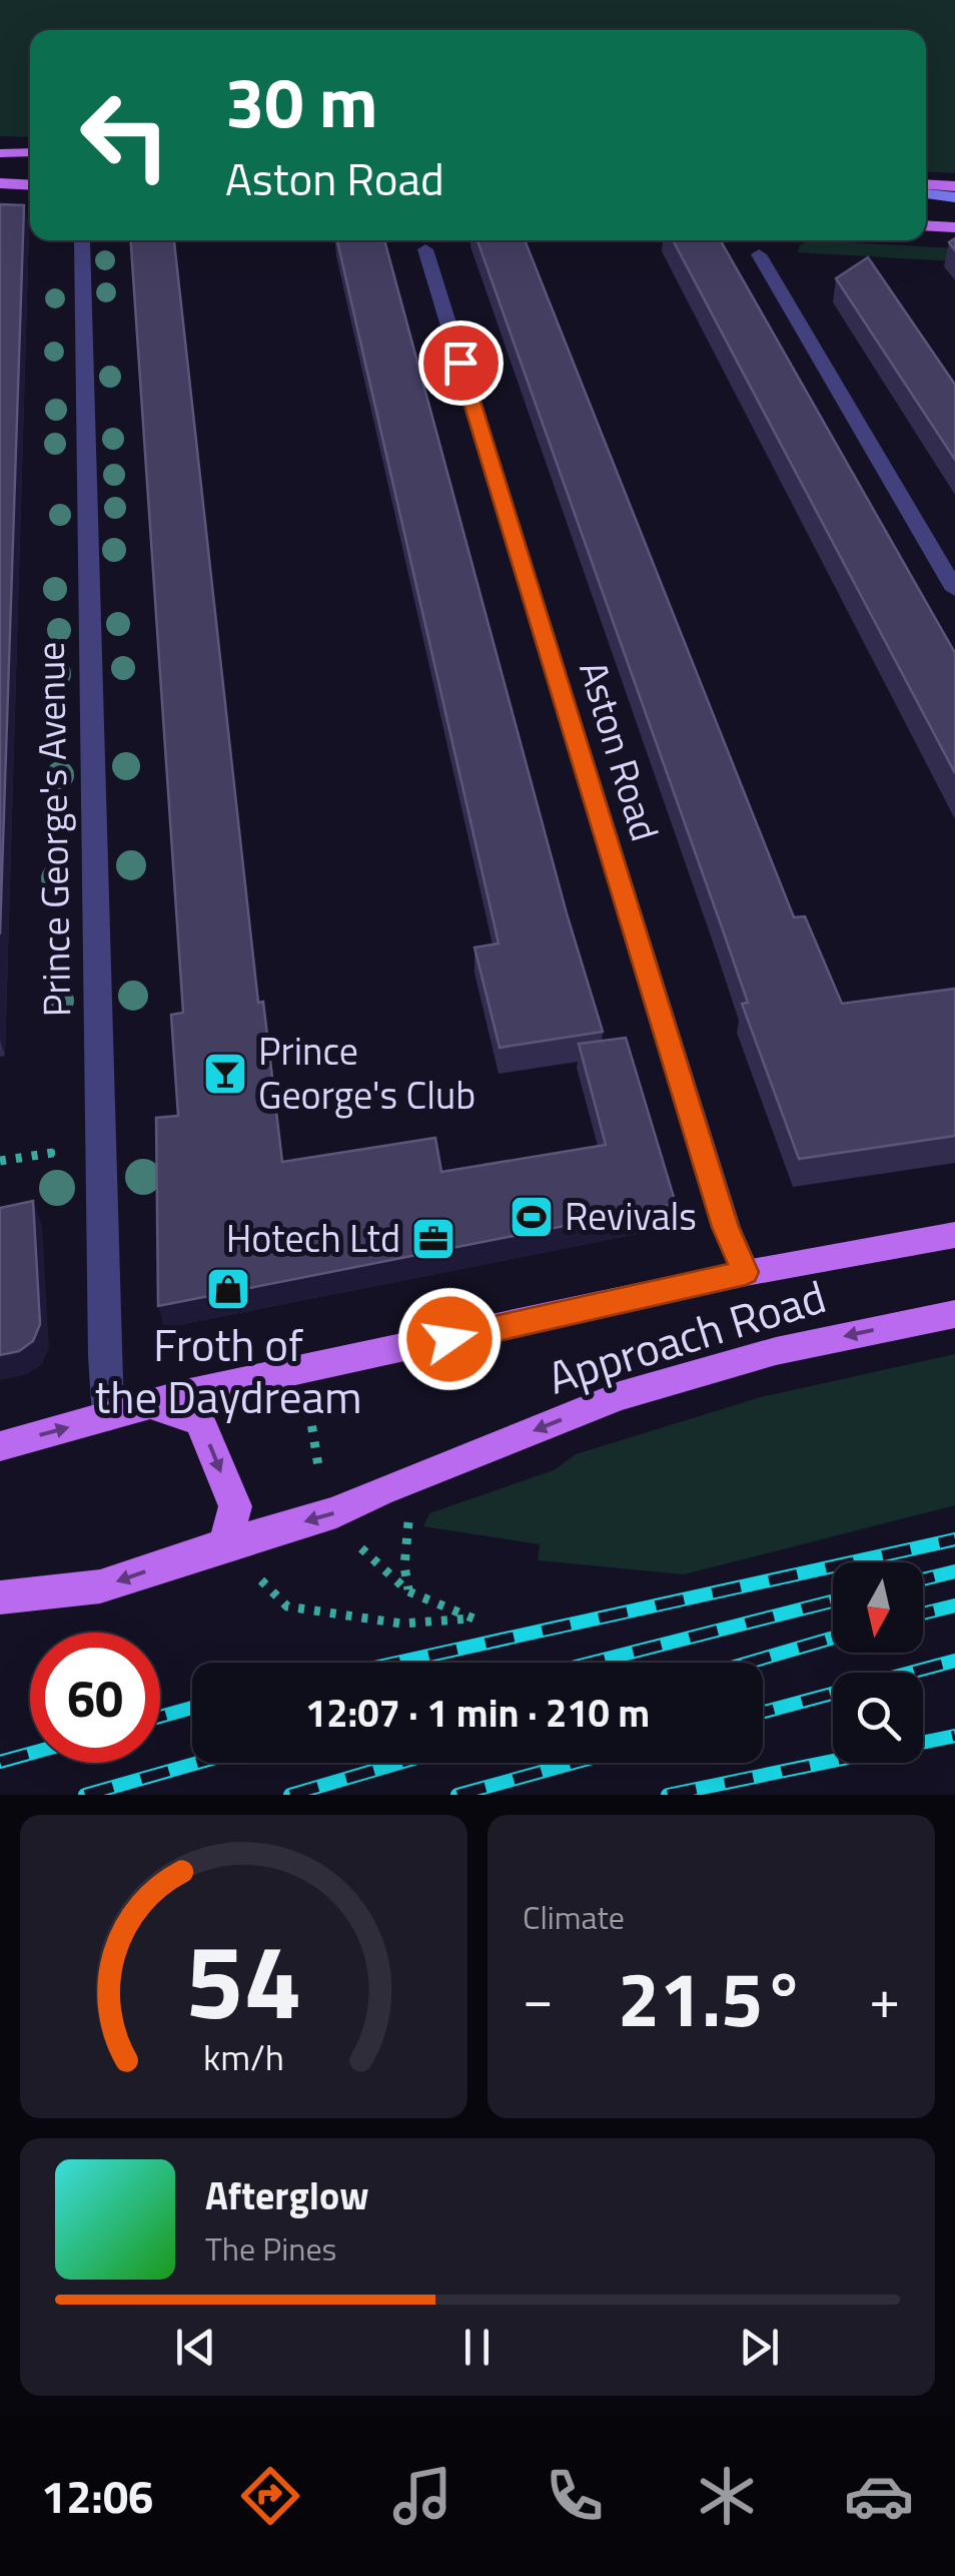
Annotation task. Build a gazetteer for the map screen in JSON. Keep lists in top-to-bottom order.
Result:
{
  "streets": {
    "main road": ["Approach Road"],
    "street": ["Aston Road", "Prince George's Avenue"]
  },
  "crossings": [
    ["Aston Road", "Approach Road"],
    ["Prince George's Avenue", "Approach Road"]
  ],
  "places": {
    "bar": ["Prince George's Club"],
    "sports": ["Revivals"],
    "office": ["Hotech Ltd"],
    "shop": ["Froth of the Daydream"]
  },
  "north": "bottom",
  "page": {
    "turn": ["30 m", "Aston Road"],
    "limit": "60",
    "trip": "12:07 · 1 min · 210 m",
    "tile": "Climate",
    "heat": ["−", "21.5°", "+"],
    "song": ["Afterglow", "The Pines"],
    "tabs": "12:06",
    "gauge": ["54", "km/h"]
  }
}
